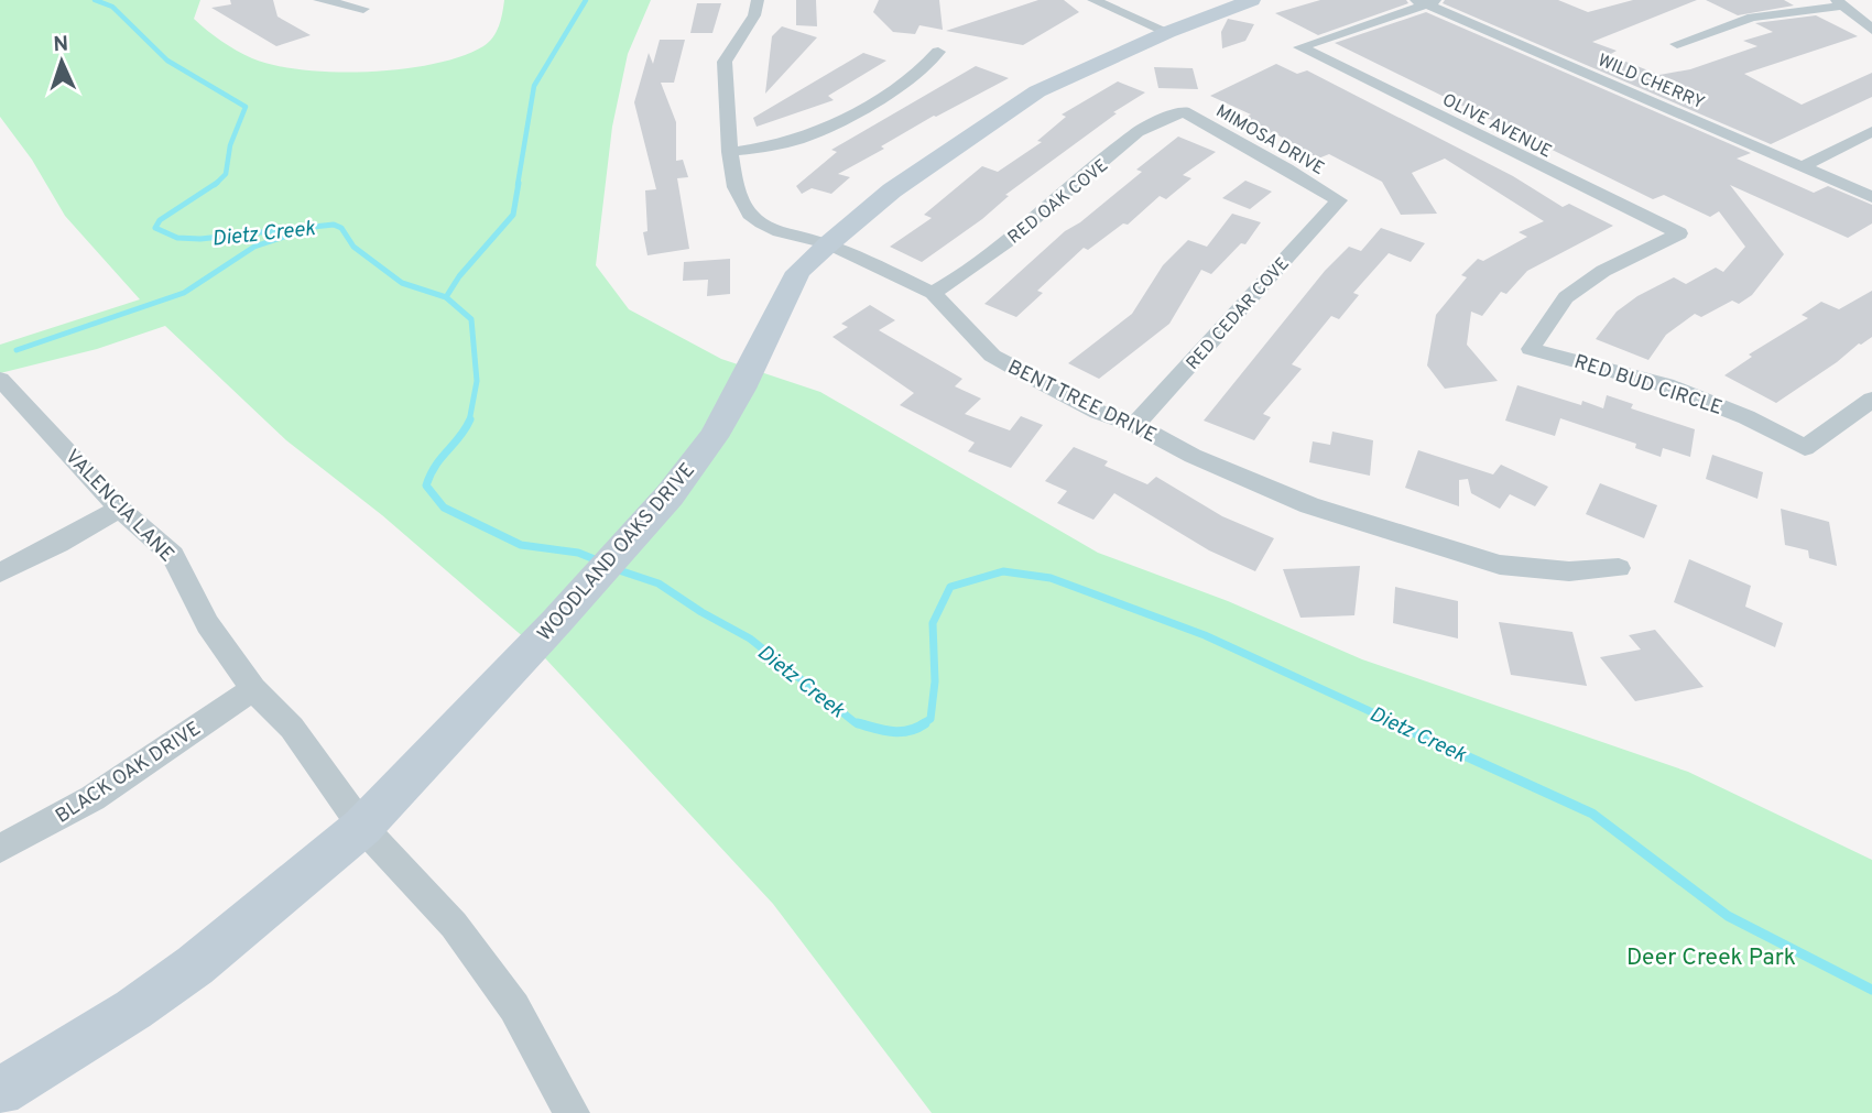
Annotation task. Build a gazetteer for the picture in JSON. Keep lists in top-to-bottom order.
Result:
{
  "streets": {
    "street": [
      "WILD CHERRY",
      "OLIVE AVENUE",
      "MIMOSA DRIVE",
      "RED OAK COVE",
      "RED CEDAR COVE",
      "RED BUD CIRCLE",
      "BENT TREE DRIVE",
      "VALENCIA LANE",
      "WOODLAND OAKS DRIVE",
      "BLACK OAK DRIVE"
    ]
  },
  "crossings": [
    ["WILD CHERRY", "OLIVE AVENUE"],
    ["OLIVE AVENUE", "RED BUD CIRCLE"],
    ["MIMOSA DRIVE", "RED OAK COVE"],
    ["MIMOSA DRIVE", "RED CEDAR COVE"],
    ["RED OAK COVE", "BENT TREE DRIVE"],
    ["RED CEDAR COVE", "BENT TREE DRIVE"],
    ["BENT TREE DRIVE", "WOODLAND OAKS DRIVE"],
    ["VALENCIA LANE", "WOODLAND OAKS DRIVE"],
    ["VALENCIA LANE", "BLACK OAK DRIVE"]
  ],
  "water": ["Dietz Creek"],
  "parks": ["Deer Creek Park"],
  "north": "top"
}
